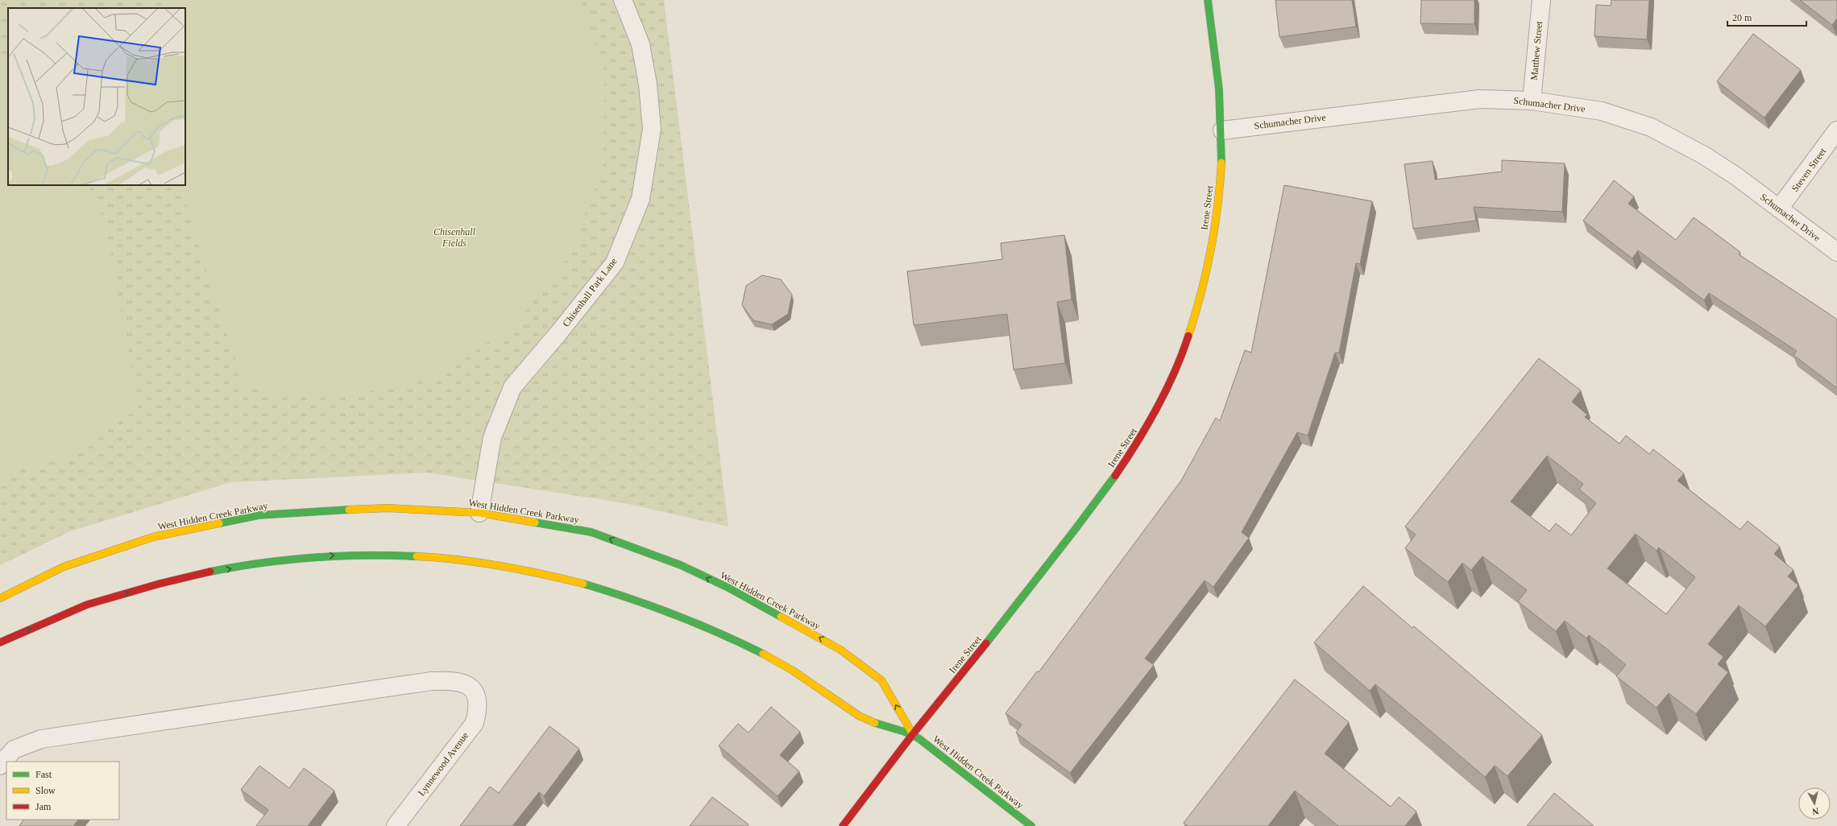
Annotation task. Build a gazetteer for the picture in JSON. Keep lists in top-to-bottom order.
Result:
{
  "streets": {
    "main road": ["Irene Street", "West Hidden Creek Parkway"],
    "street": [
      "Matthew Street",
      "Schumacher Drive",
      "Steven Street",
      "Chisenhall Park Lane",
      "Lynnewood Avenue"
    ]
  },
  "crossings": [
    ["Matthew Street", "Schumacher Drive"],
    ["Schumacher Drive", "Steven Street"],
    ["Schumacher Drive", "Irene Street"],
    ["Irene Street", "West Hidden Creek Parkway"],
    ["Chisenhall Park Lane", "West Hidden Creek Parkway"]
  ],
  "parks": ["Chisenhall Fields"],
  "legend": ["Fast", "Slow", "Jam"],
  "scale_bar": "20 m",
  "north": "bottom"
}
